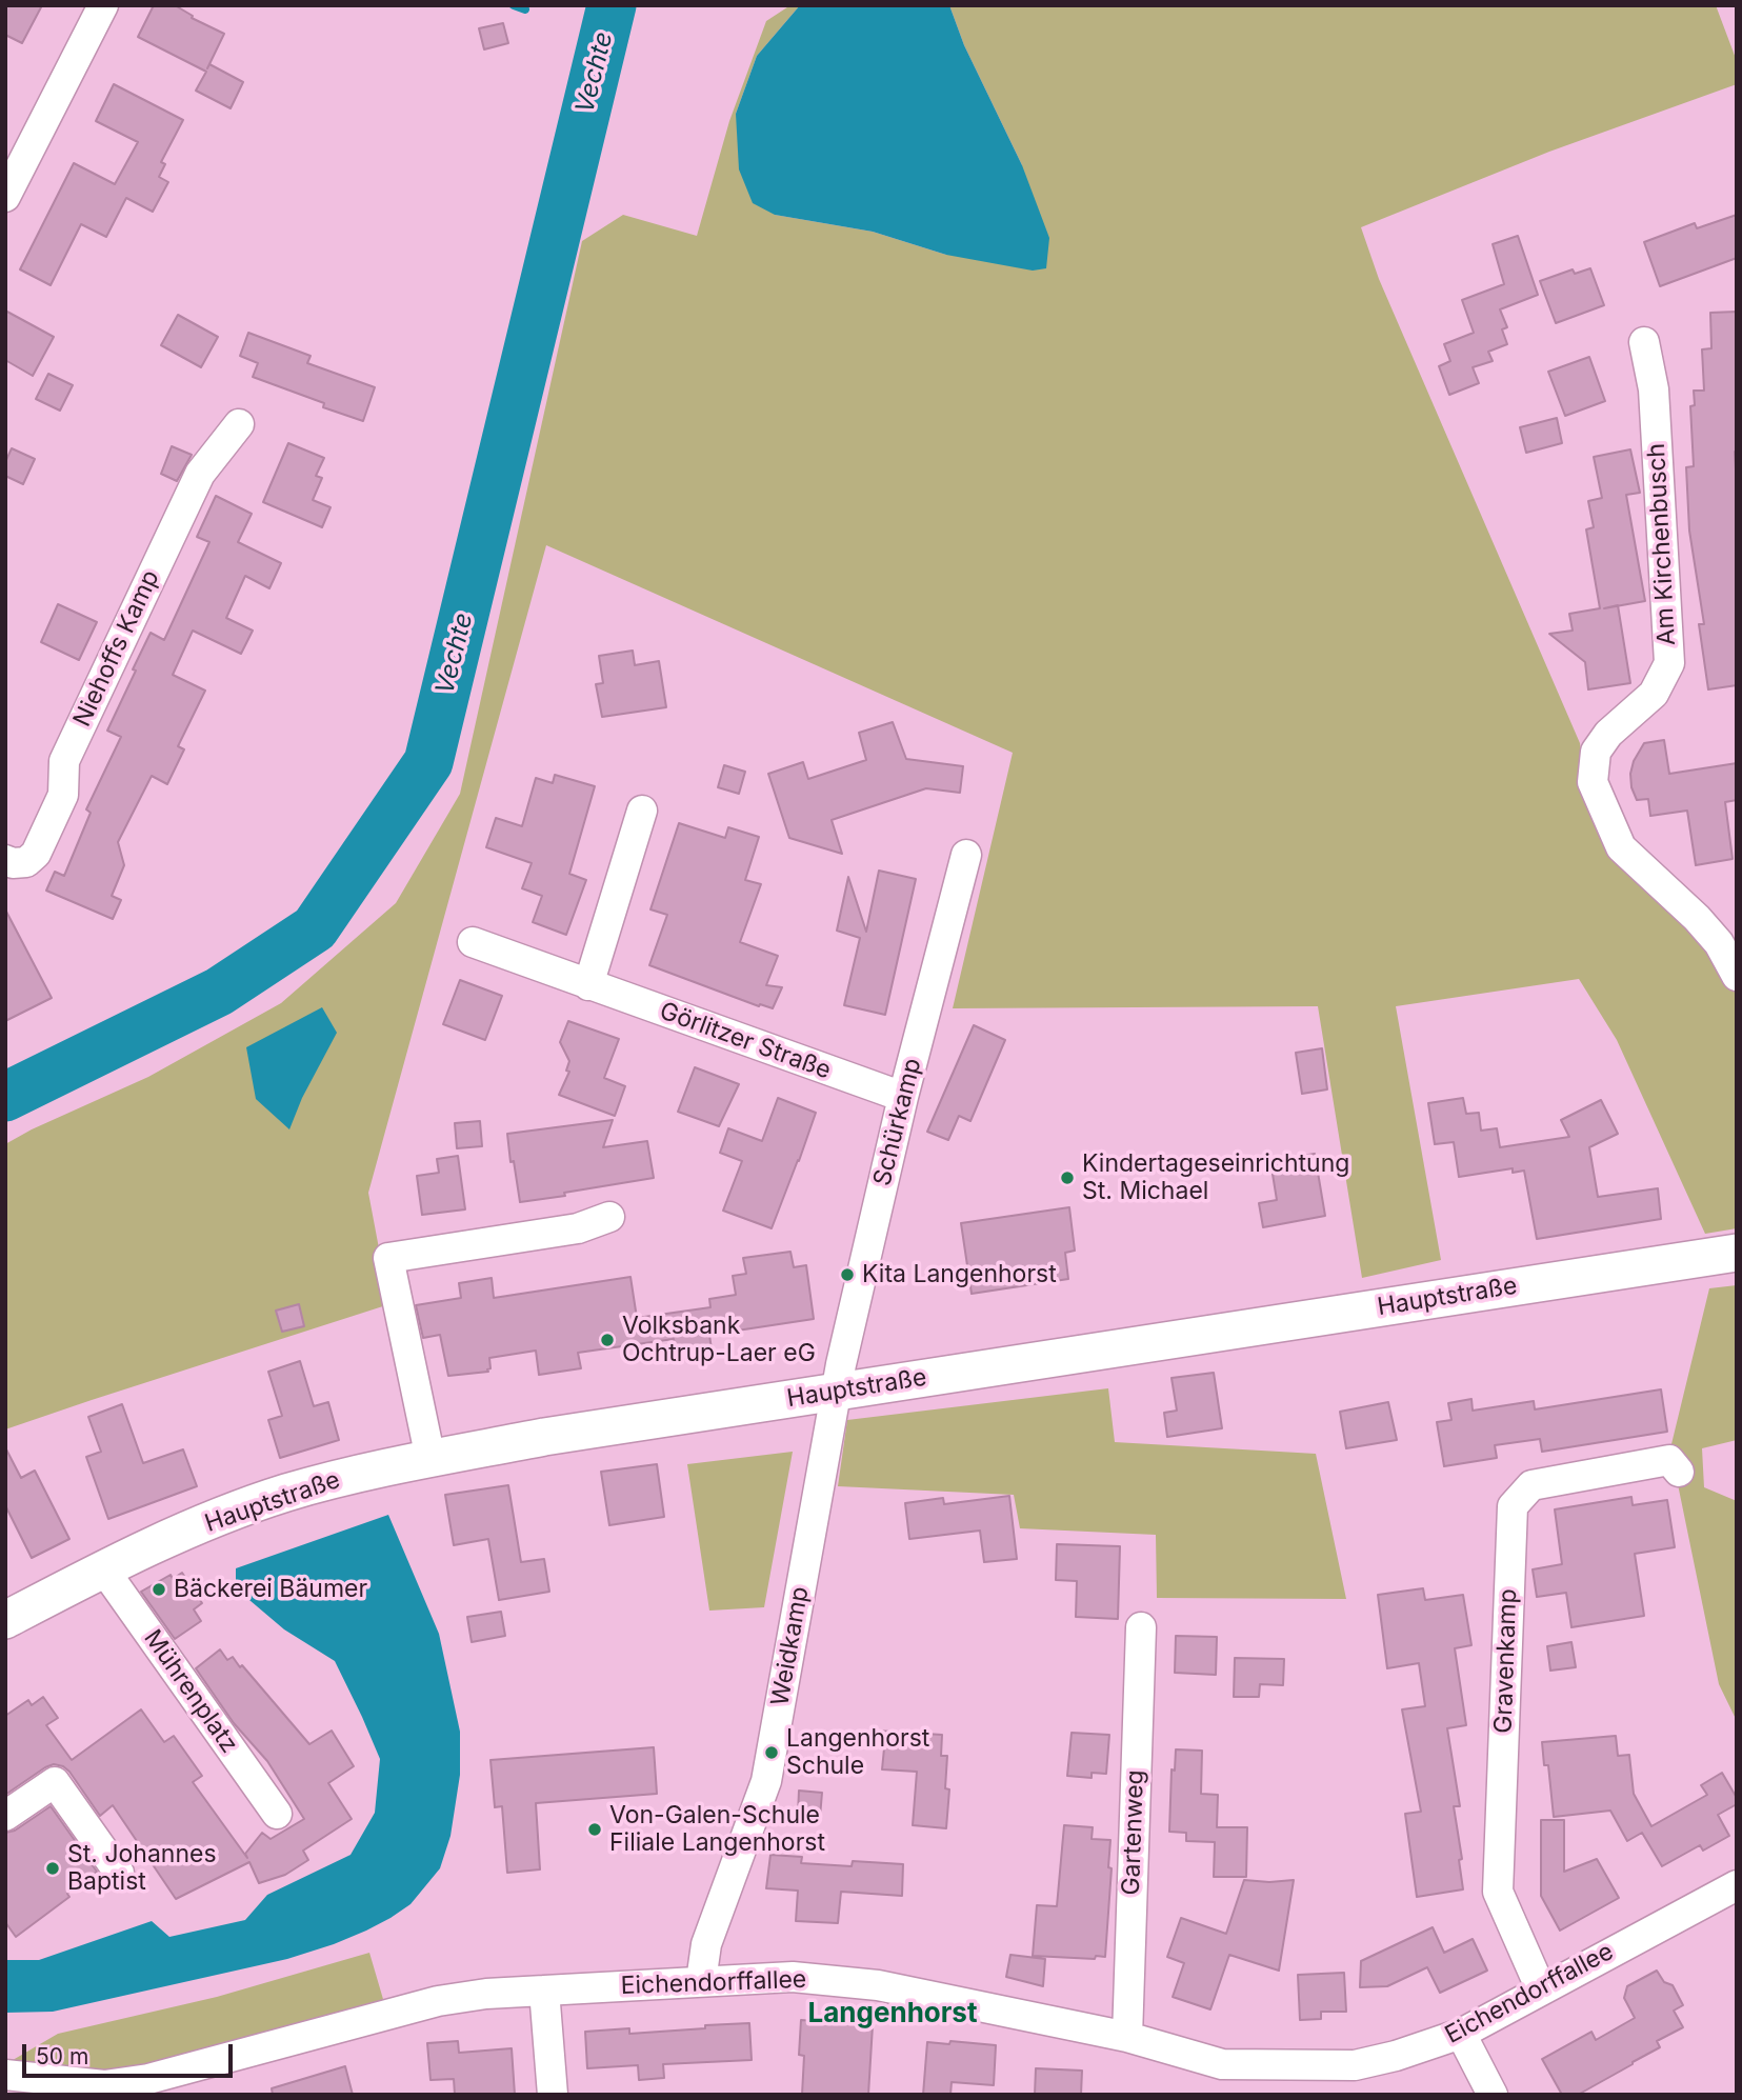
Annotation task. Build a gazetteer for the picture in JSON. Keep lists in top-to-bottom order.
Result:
{
  "streets": {
    "main road": ["Hauptstraße"],
    "street": [
      "Am Kirchenbusch",
      "Niehoffs Kamp",
      "Görlitzer Straße",
      "Schürkamp",
      "Weidkamp",
      "Gravenkamp",
      "Mührenplatz",
      "Gartenweg",
      "Eichendorffallee"
    ]
  },
  "crossings": [
    ["Görlitzer Straße", "Schürkamp"],
    ["Schürkamp", "Hauptstraße"],
    ["Schürkamp", "Weidkamp"],
    ["Hauptstraße", "Weidkamp"],
    ["Hauptstraße", "Mührenplatz"],
    ["Weidkamp", "Eichendorffallee"],
    ["Gravenkamp", "Eichendorffallee"],
    ["Gartenweg", "Eichendorffallee"]
  ],
  "districts": ["Langenhorst"],
  "water": ["Vechte"],
  "places": [
    "Kindertageseinrichtung St. Michael",
    "Kita Langenhorst",
    "Volksbank Ochtrup-Laer eG",
    "Bäckerei Bäumer",
    "Langenhorst Schule",
    "Von-Galen-Schule Filiale Langenhorst",
    "St. Johannes Baptist"
  ],
  "scale_bar": "50 m"
}
